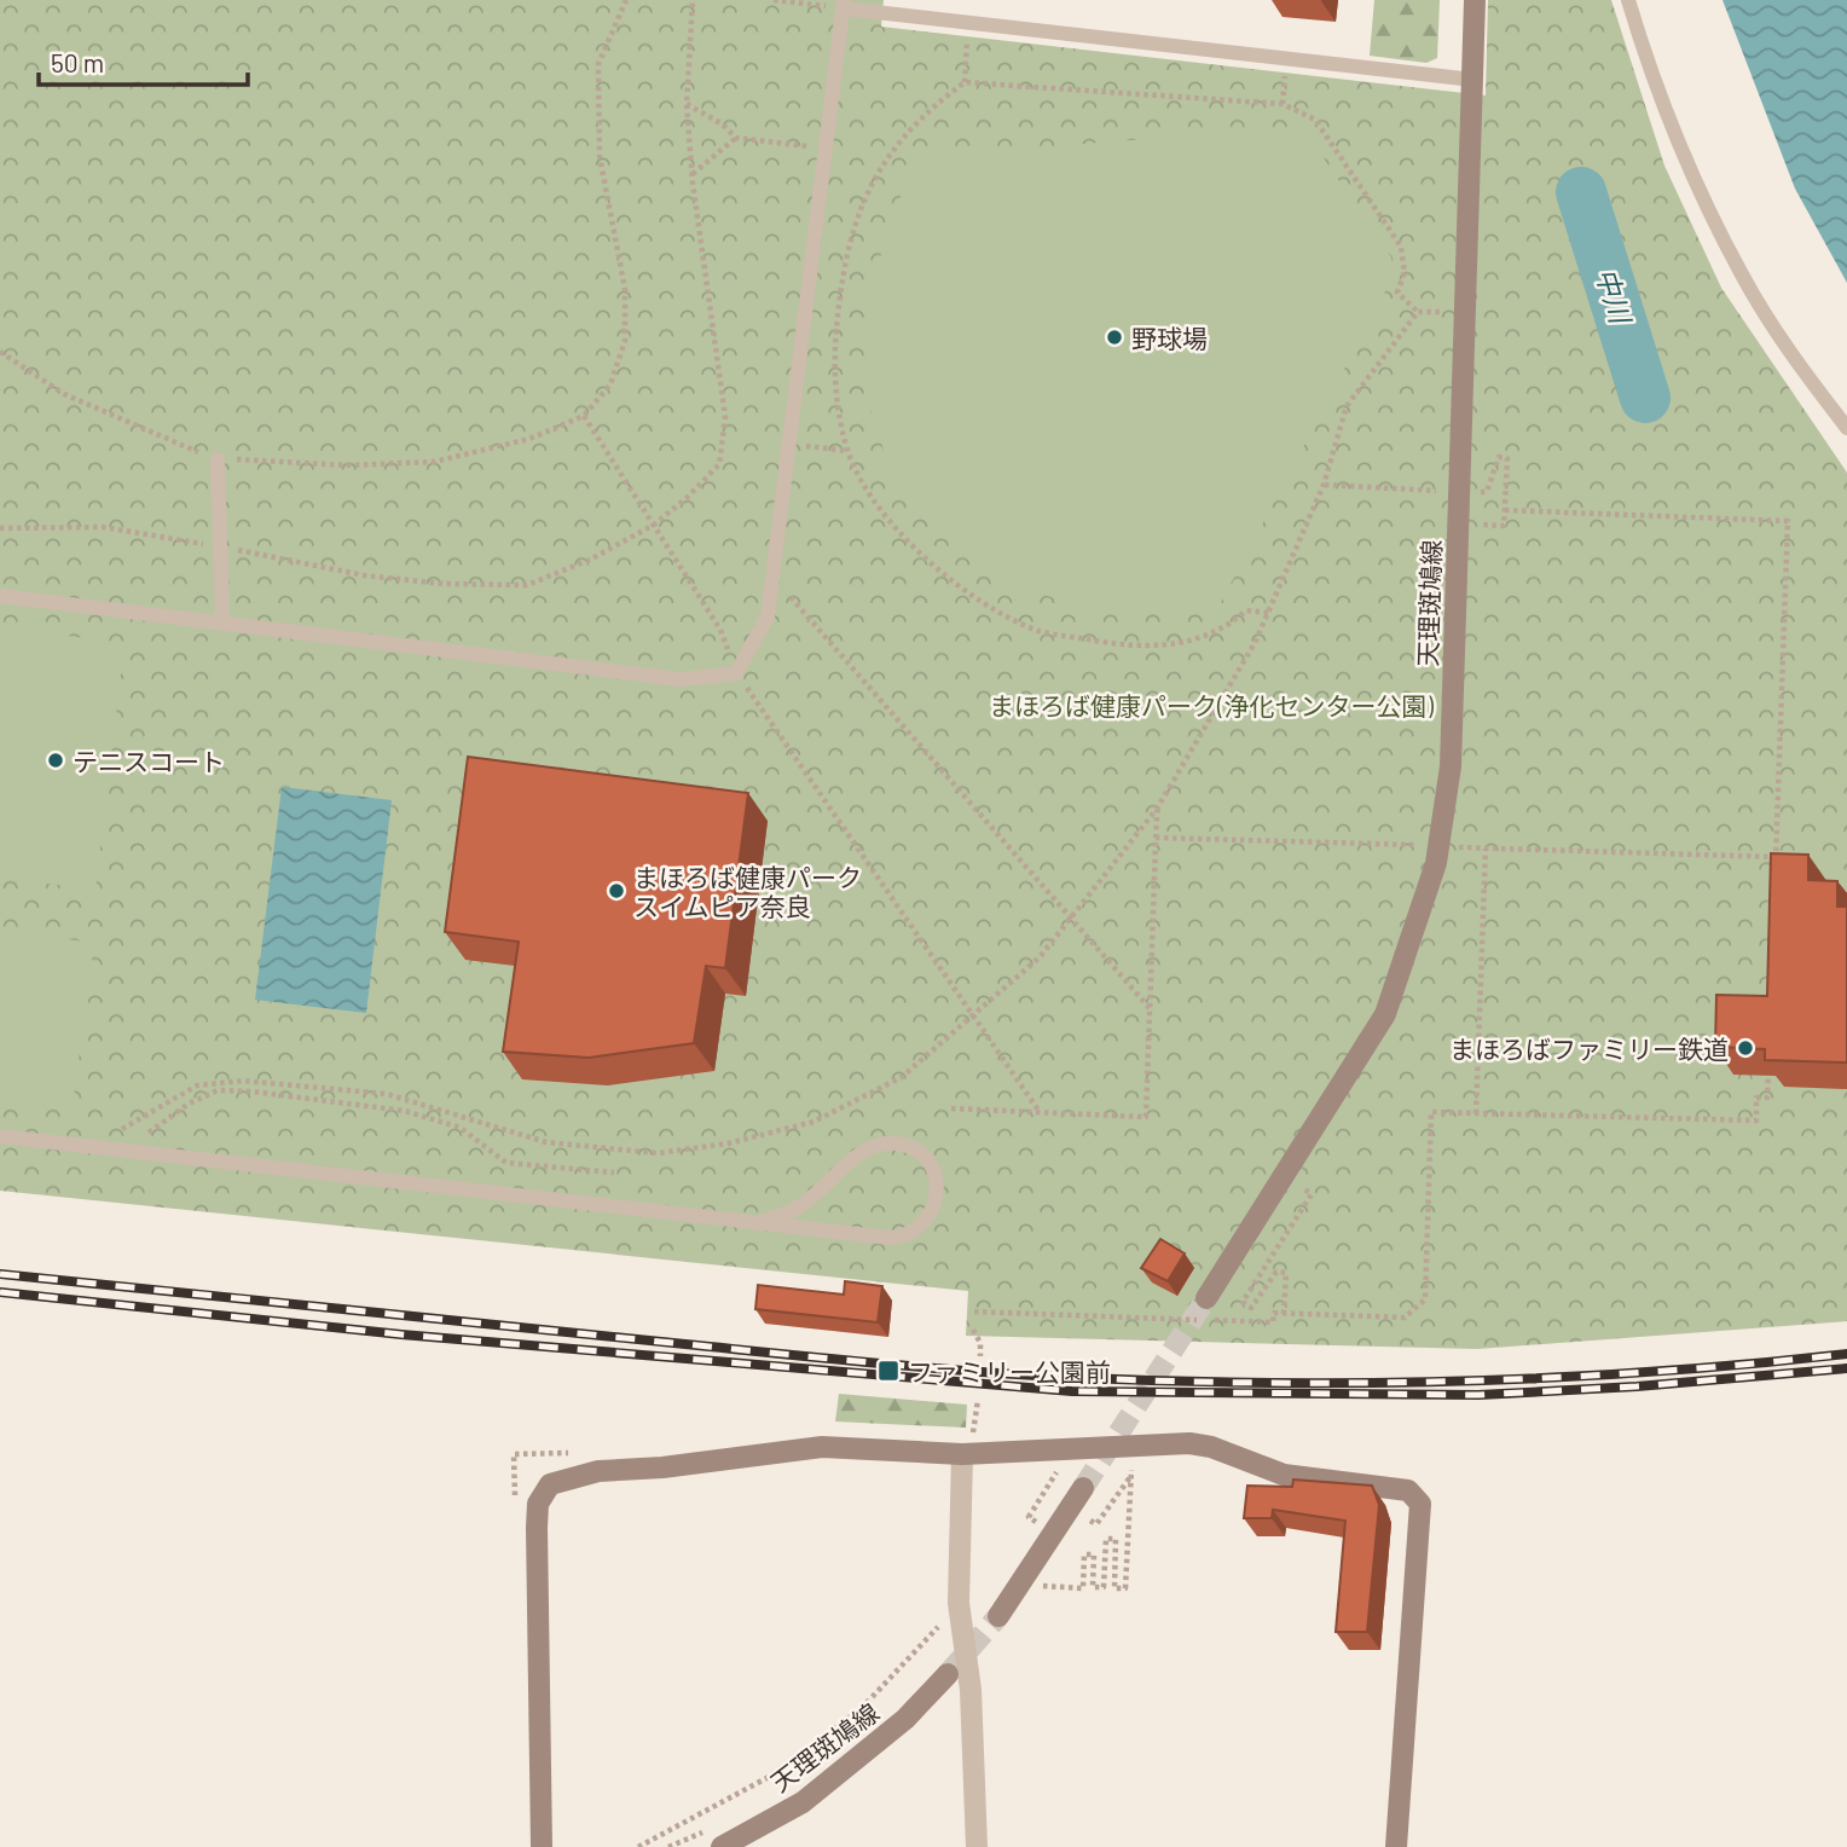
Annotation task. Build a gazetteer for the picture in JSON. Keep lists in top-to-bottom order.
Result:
{
  "streets": {
    "main road": ["天理斑鳩線"]
  },
  "water": ["中川"],
  "parks": ["まほろば健康パーク(浄化センター公園)"],
  "places": {
    "other": [
      "野球場",
      "テニスコート",
      "まほろば健康パーク スイムピア奈良",
      "まほろばファミリー鉄道"
    ],
    "transit": ["ファミリー公園前"]
  },
  "scale_bar": "50 m"
}
